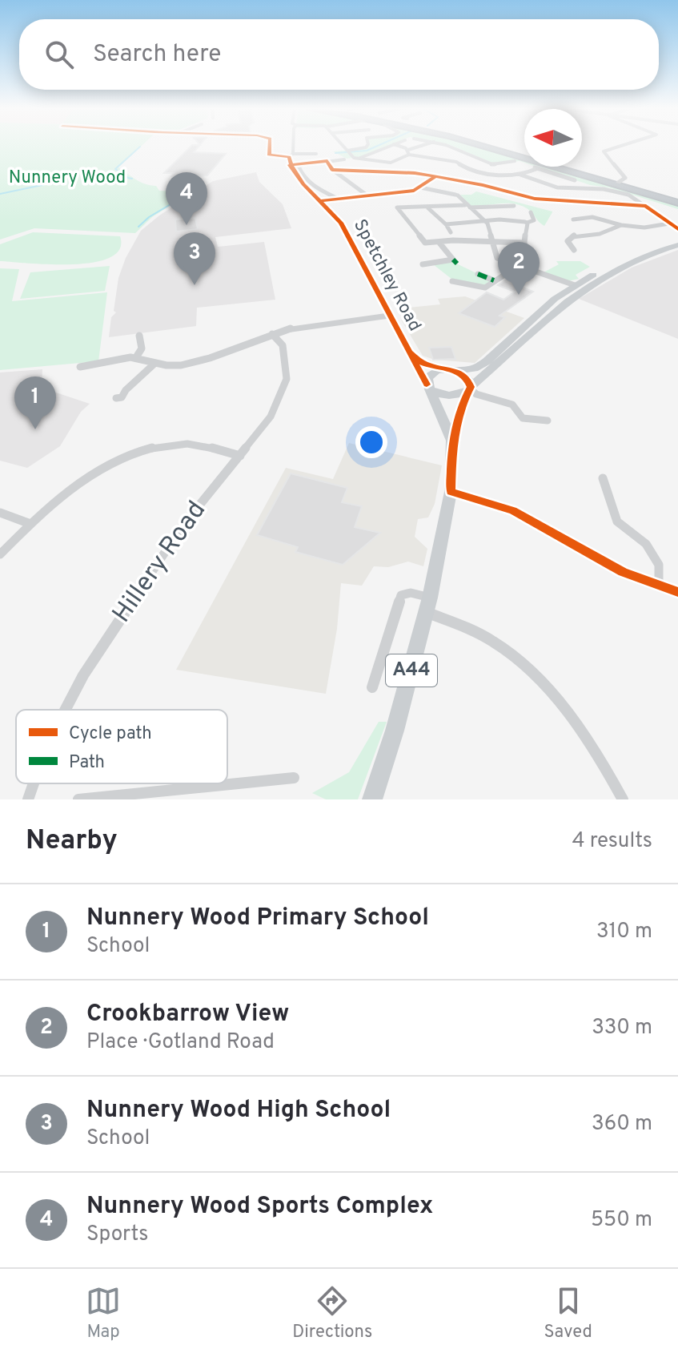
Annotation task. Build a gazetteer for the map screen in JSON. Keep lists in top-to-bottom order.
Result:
{
  "streets": {
    "main road": ["Spetchley Road", "A44"],
    "street": ["Hillery Road"]
  },
  "crossings": [
    ["Spetchley Road", "A44"]
  ],
  "parks": ["Nunnery Wood"],
  "legend": ["Cycle path", "Path"],
  "north": "left",
  "page": {
    "search": "Search here",
    "pins": [
      "4",
      "3",
      "2",
      "1"
    ],
    "heading": ["Nearby", "4 results"],
    "list": [
      {
        "mark": "1",
        "name": "Nunnery Wood Primary School",
        "note": "School",
        "value": "310 m"
      },
      {
        "mark": "2",
        "name": "Crookbarrow View",
        "note": "Place · Gotland Road",
        "value": "330 m"
      },
      {
        "mark": "3",
        "name": "Nunnery Wood High School",
        "note": "School",
        "value": "360 m"
      },
      {
        "mark": "4",
        "name": "Nunnery Wood Sports Complex",
        "note": "Sports",
        "value": "550 m"
      }
    ],
    "nav": ["Map", "Directions", "Saved"]
  }
}
